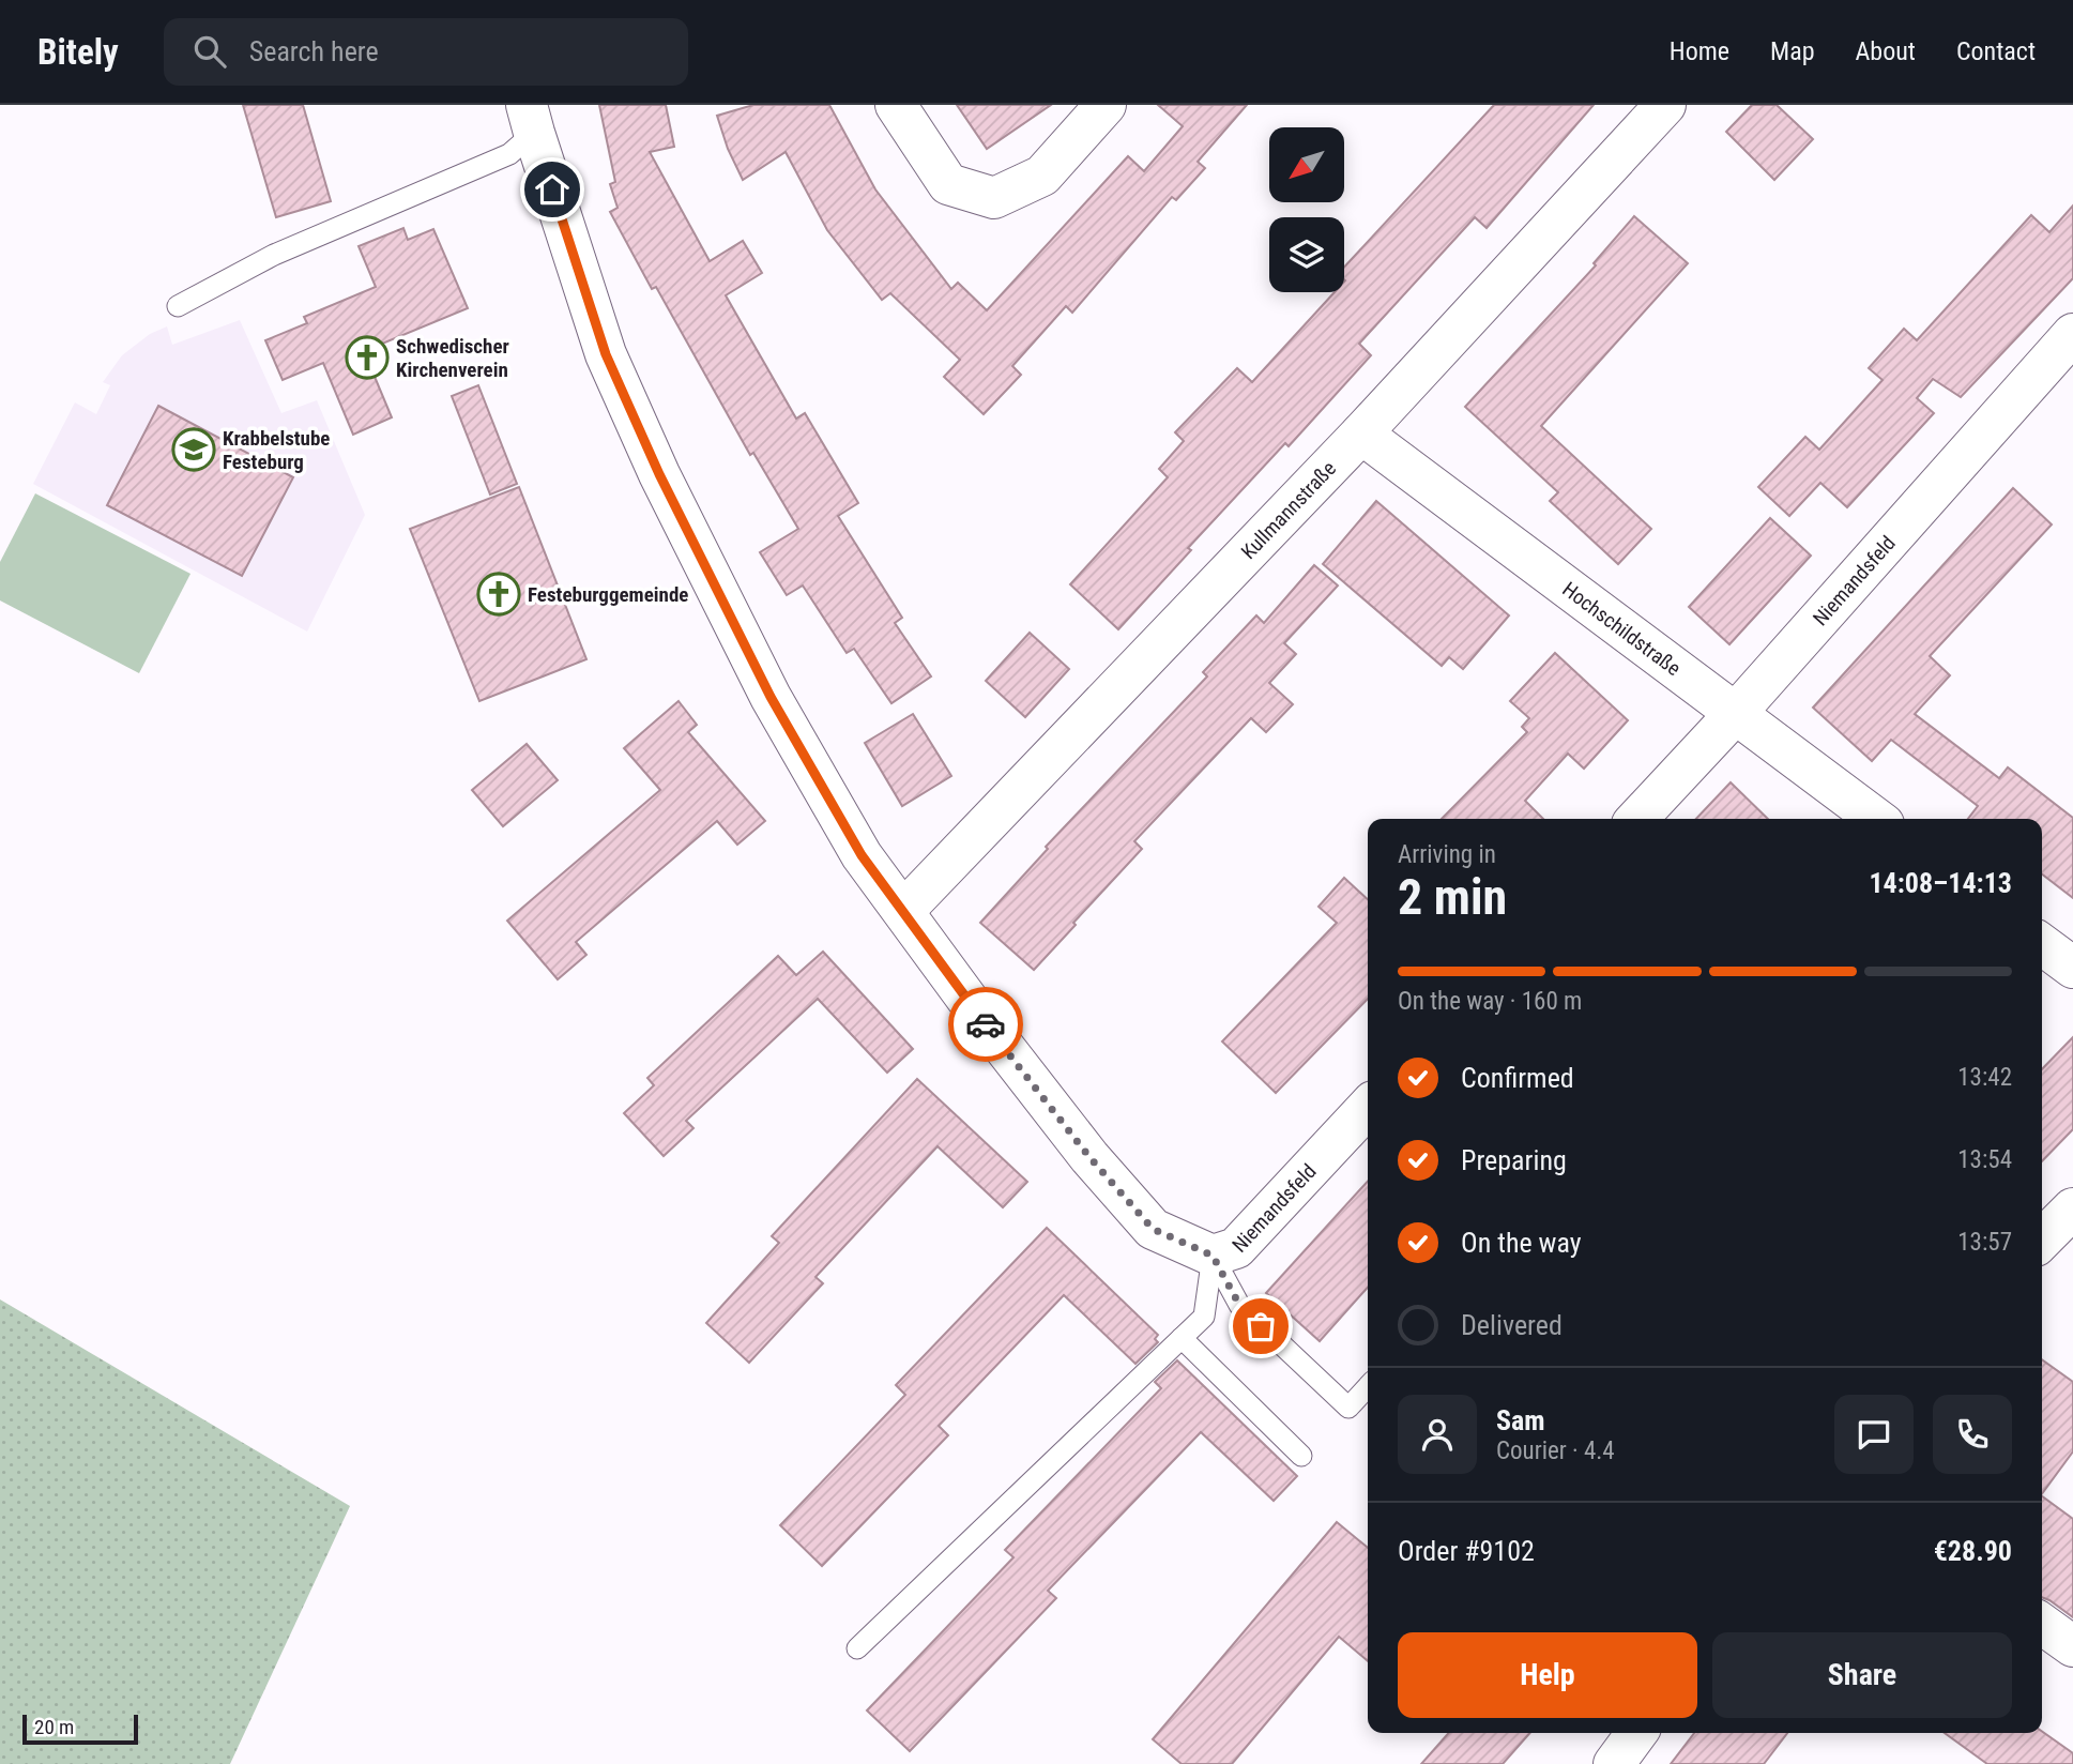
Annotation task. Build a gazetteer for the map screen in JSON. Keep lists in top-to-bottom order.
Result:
{
  "streets": {
    "street": ["Kullmannstraße", "Niemandsfeld", "Hochschildstraße"]
  },
  "crossings": [
    ["Kullmannstraße", "Hochschildstraße"],
    ["Niemandsfeld", "Hochschildstraße"]
  ],
  "places": {
    "church": ["Schwedischer Kirchenverein", "Festeburggemeinde"],
    "school or university": ["Krabbelstube Festeburg"]
  },
  "scale_bar": "20 m",
  "north": "bottom left",
  "page": {
    "header": "Bitely",
    "search": "Search here",
    "nav": [
      "Home",
      "Map",
      "About",
      "Contact"
    ],
    "heading": ["2 min", "Arriving in", "14:08–14:13"],
    "panel": [
      "Sam",
      "Courier · 4.4",
      "Order #9102",
      "€28.90"
    ],
    "bar": "On the way · 160 m",
    "list": [
      ["Confirmed", "13:42"],
      ["Preparing", "13:54"],
      ["On the way", "13:57"],
      "Delivered"
    ],
    "buttons": ["Help", "Share"],
    "scale": "20 m"
  }
}
